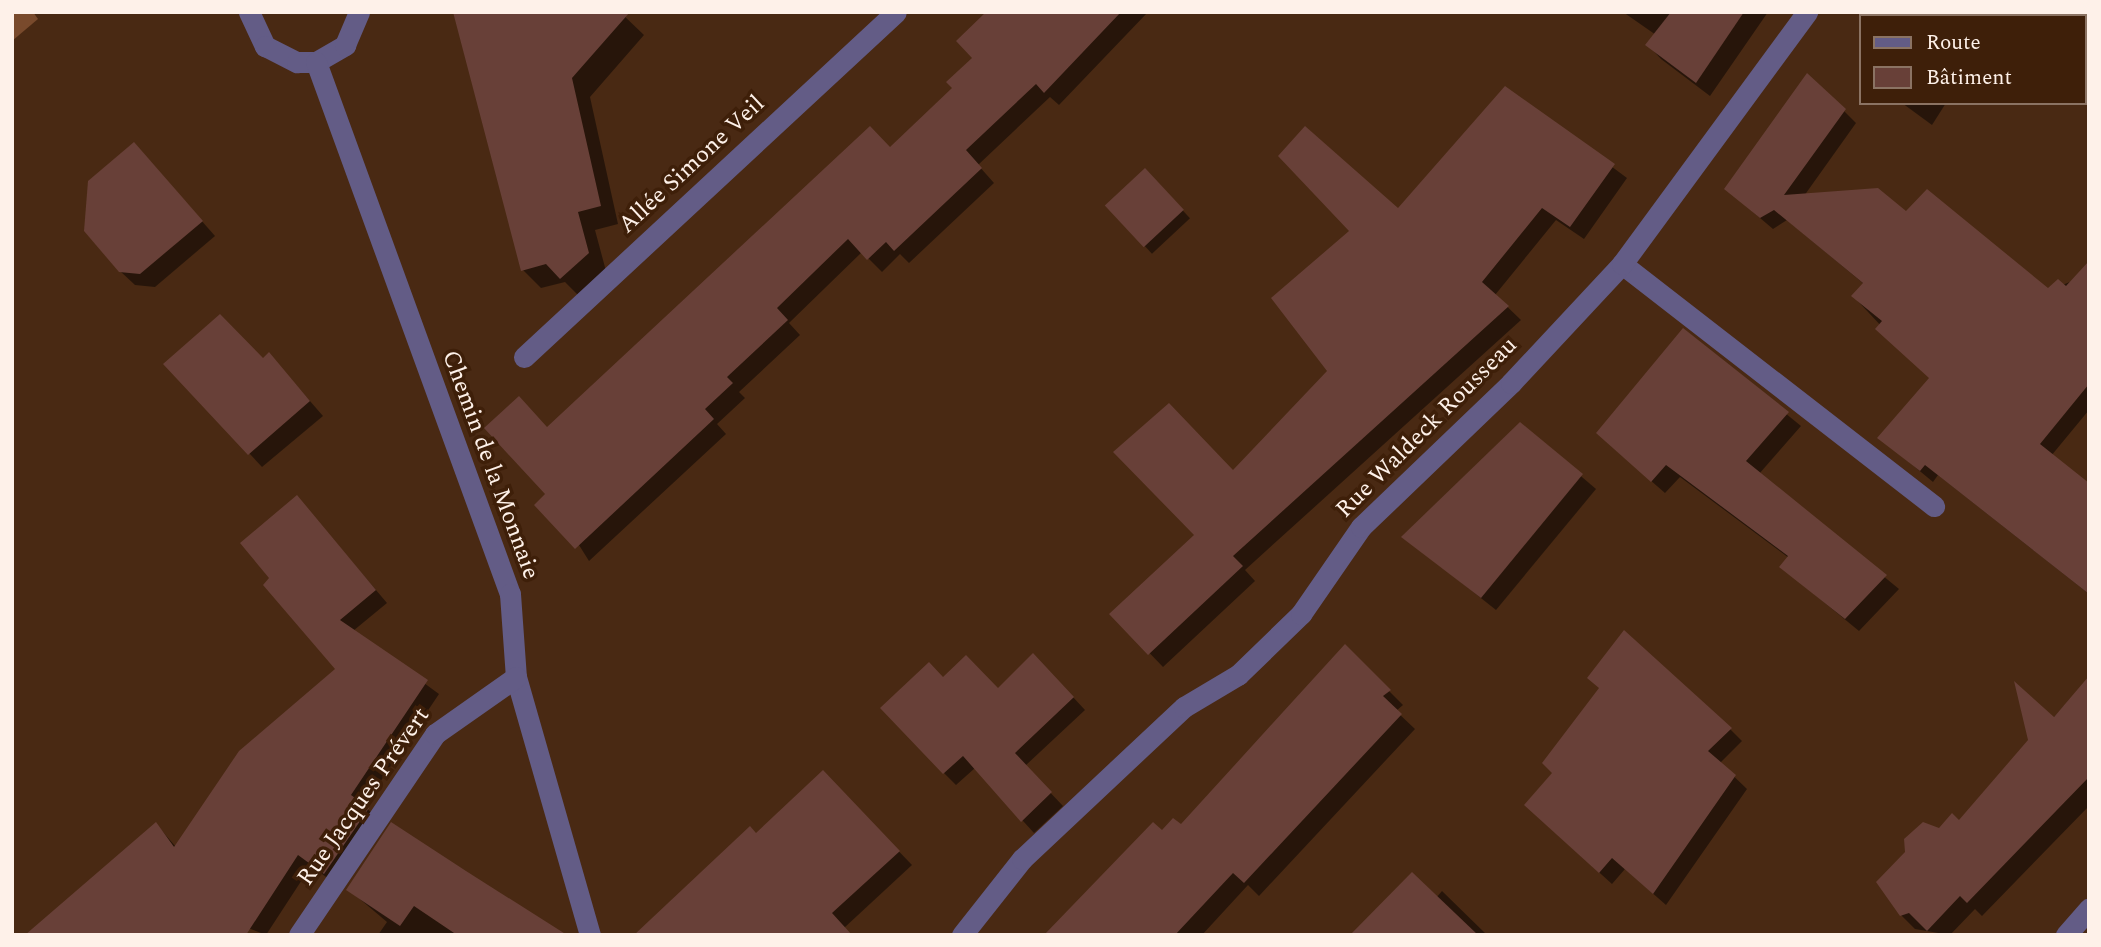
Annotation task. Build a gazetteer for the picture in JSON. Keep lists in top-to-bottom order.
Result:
{
  "streets": {
    "street": [
      "Allée Simone Veil",
      "Rue Waldeck Rousseau",
      "Chemin de la Monnaie",
      "Rue Jacques Prévert"
    ]
  },
  "crossings": [
    ["Chemin de la Monnaie", "Rue Jacques Prévert"]
  ],
  "legend": ["Route", "Bâtiment"]
}
